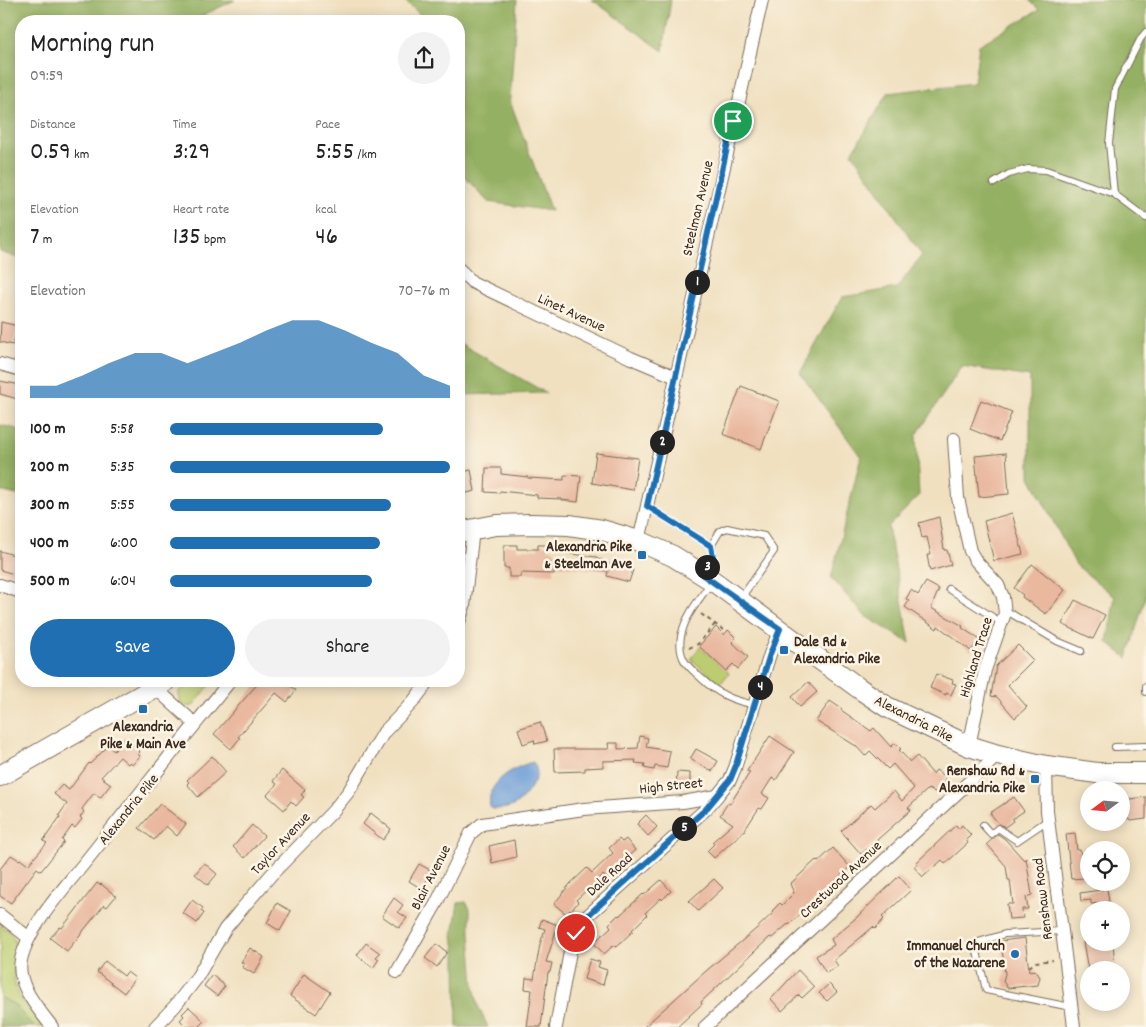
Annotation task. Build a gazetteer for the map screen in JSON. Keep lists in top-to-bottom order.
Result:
{
  "streets": {
    "main road": ["Alexandria Pike"],
    "street": [
      "Steelman Avenue",
      "Linet Avenue",
      "Highland Trace",
      "High Street",
      "Taylor Avenue",
      "Dale Road",
      "Blair Avenue",
      "Crestwood Avenue",
      "Renshaw Road"
    ]
  },
  "crossings": [
    ["Steelman Avenue", "Linet Avenue"],
    ["Steelman Avenue", "Alexandria Pike"],
    ["Highland Trace", "Alexandria Pike"],
    ["Alexandria Pike", "High Street"],
    ["Alexandria Pike", "Crestwood Avenue"],
    ["Alexandria Pike", "Renshaw Road"],
    ["High Street", "Dale Road"],
    ["High Street", "Blair Avenue"]
  ],
  "places": {
    "transit": [
      "Alexandria Pike & Steelman Ave",
      "Dale Rd & Alexandria Pike",
      "Alexandria Pike & Main Ave",
      "Renshaw Rd & Alexandria Pike"
    ],
    "other": ["Immanuel Church of the Nazarene"]
  },
  "north": "left",
  "page": {
    "heading": ["Morning run", "09:59"],
    "stats": [
      ["Distance", "0.59 km"],
      ["Time", "3:29"],
      ["Pace", "5:55 /km"],
      ["Elevation", "7 m"],
      ["Heart rate", "135 bpm"],
      ["kcal", "46"]
    ],
    "pins": [
      "1",
      "2",
      "3",
      "4",
      "5"
    ],
    "chart": ["Elevation", "70–76 m"],
    "list": [
      {
        "name": "100 m",
        "note": "5:58"
      },
      {
        "name": "200 m",
        "note": "5:35"
      },
      {
        "name": "300 m",
        "note": "5:55"
      },
      {
        "name": "400 m",
        "note": "6:00"
      },
      {
        "name": "500 m",
        "note": "6:04"
      }
    ],
    "buttons": ["Save", "Share"],
    "map_buttons": ["+", "−"]
  }
}
